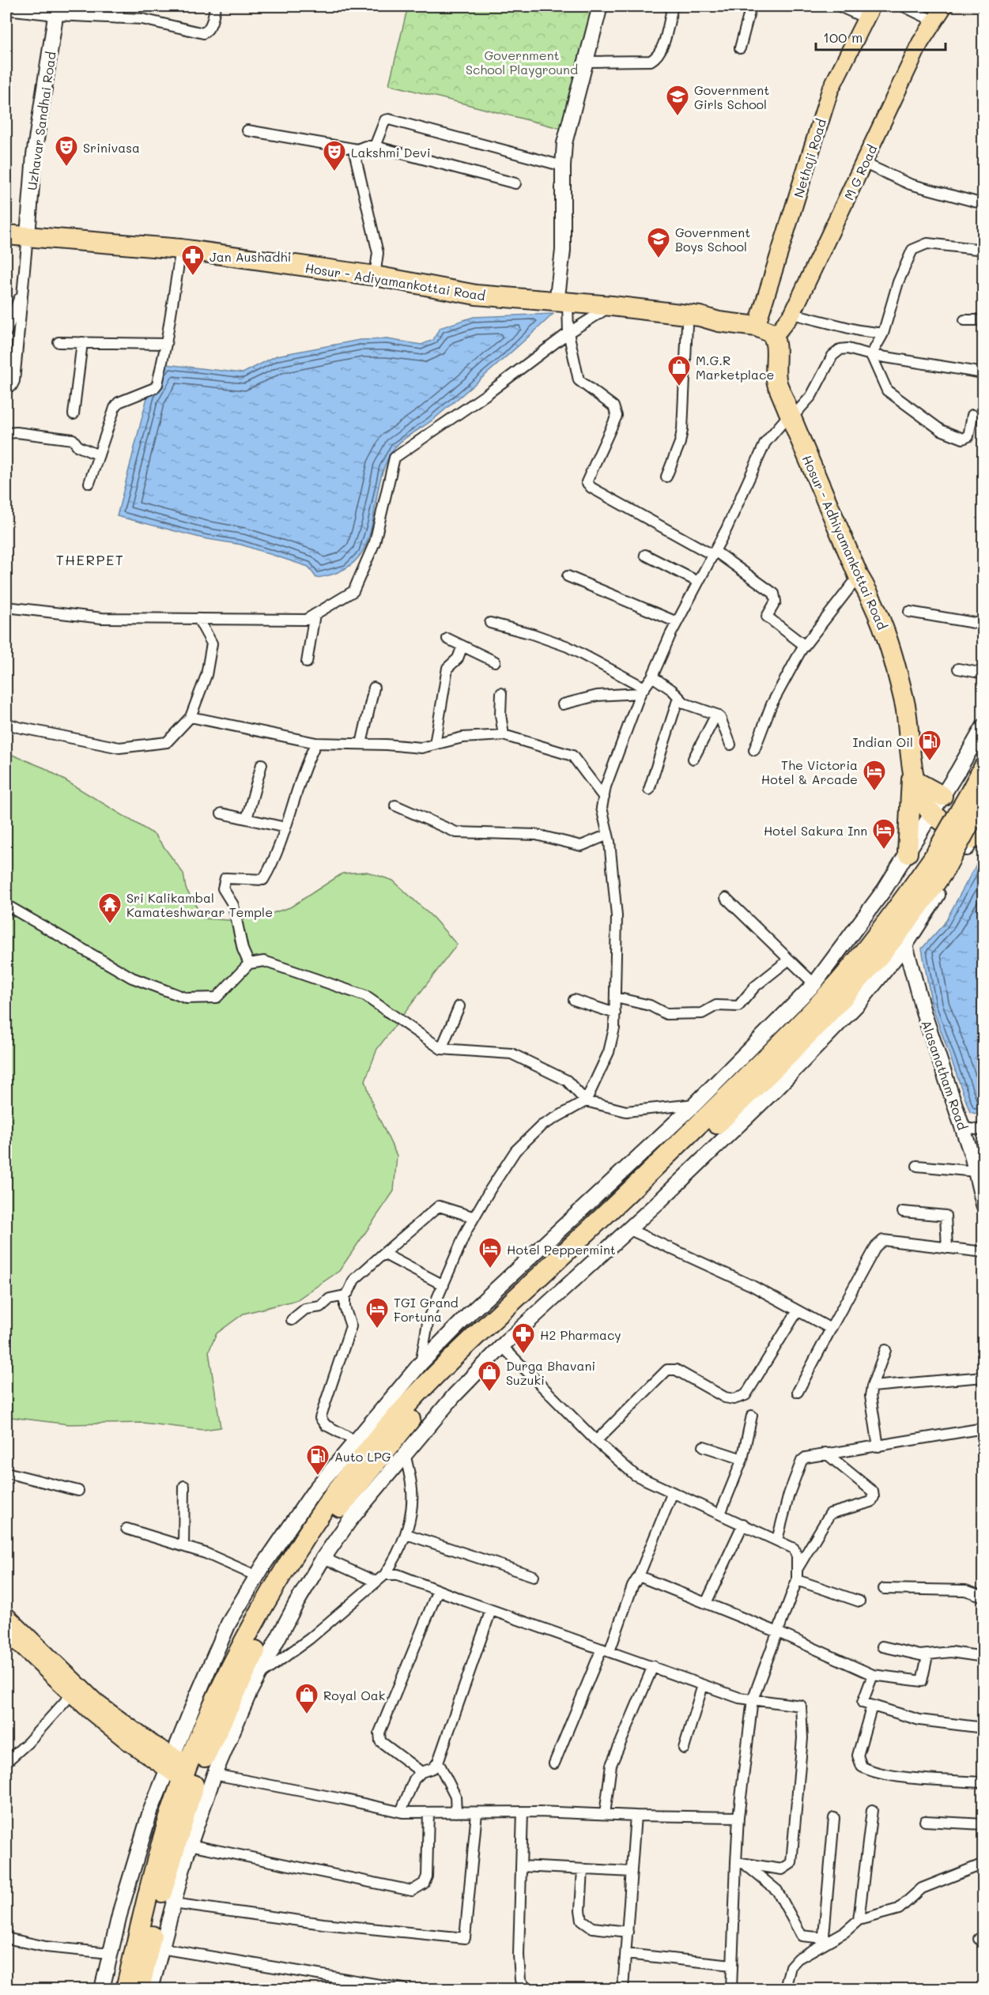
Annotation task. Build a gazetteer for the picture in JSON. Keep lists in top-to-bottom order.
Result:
{
  "streets": {
    "highway": ["Hosur - Adiyamankottai Road", "Hosur - Adhiyamankottai Road"],
    "main road": ["Nethaji Road", "M G Road"],
    "street": ["Uzhavar Sandhai Road", "Alasanatham Road"]
  },
  "crossings": [
    ["Uzhavar Sandhai Road", "Hosur - Adiyamankottai Road"],
    ["Nethaji Road", "Hosur - Adiyamankottai Road"],
    ["M G Road", "Hosur - Adhiyamankottai Road"]
  ],
  "districts": ["THERPET"],
  "parks": ["Government School Playground"],
  "places": {
    "school or university": ["Government Girls School", "Government Boys School"],
    "theatre": ["Srinivasa", "Lakshmi Devi"],
    "pharmacy": ["Jan Aushadhi", "H2 Pharmacy"],
    "shop": ["M.G.R Marketplace", "Durga Bhavani Suzuki", "Royal Oak"],
    "fuel station": ["Indian Oil", "Auto LPG"],
    "hotel": [
      "The Victoria Hotel & Arcade",
      "Hotel Sakura Inn",
      "Hotel Peppermint",
      "TGI Grand Fortuna"
    ],
    "temple": ["Sri Kalikambal Kamateshwarar Temple"]
  },
  "scale_bar": "100 m"
}
